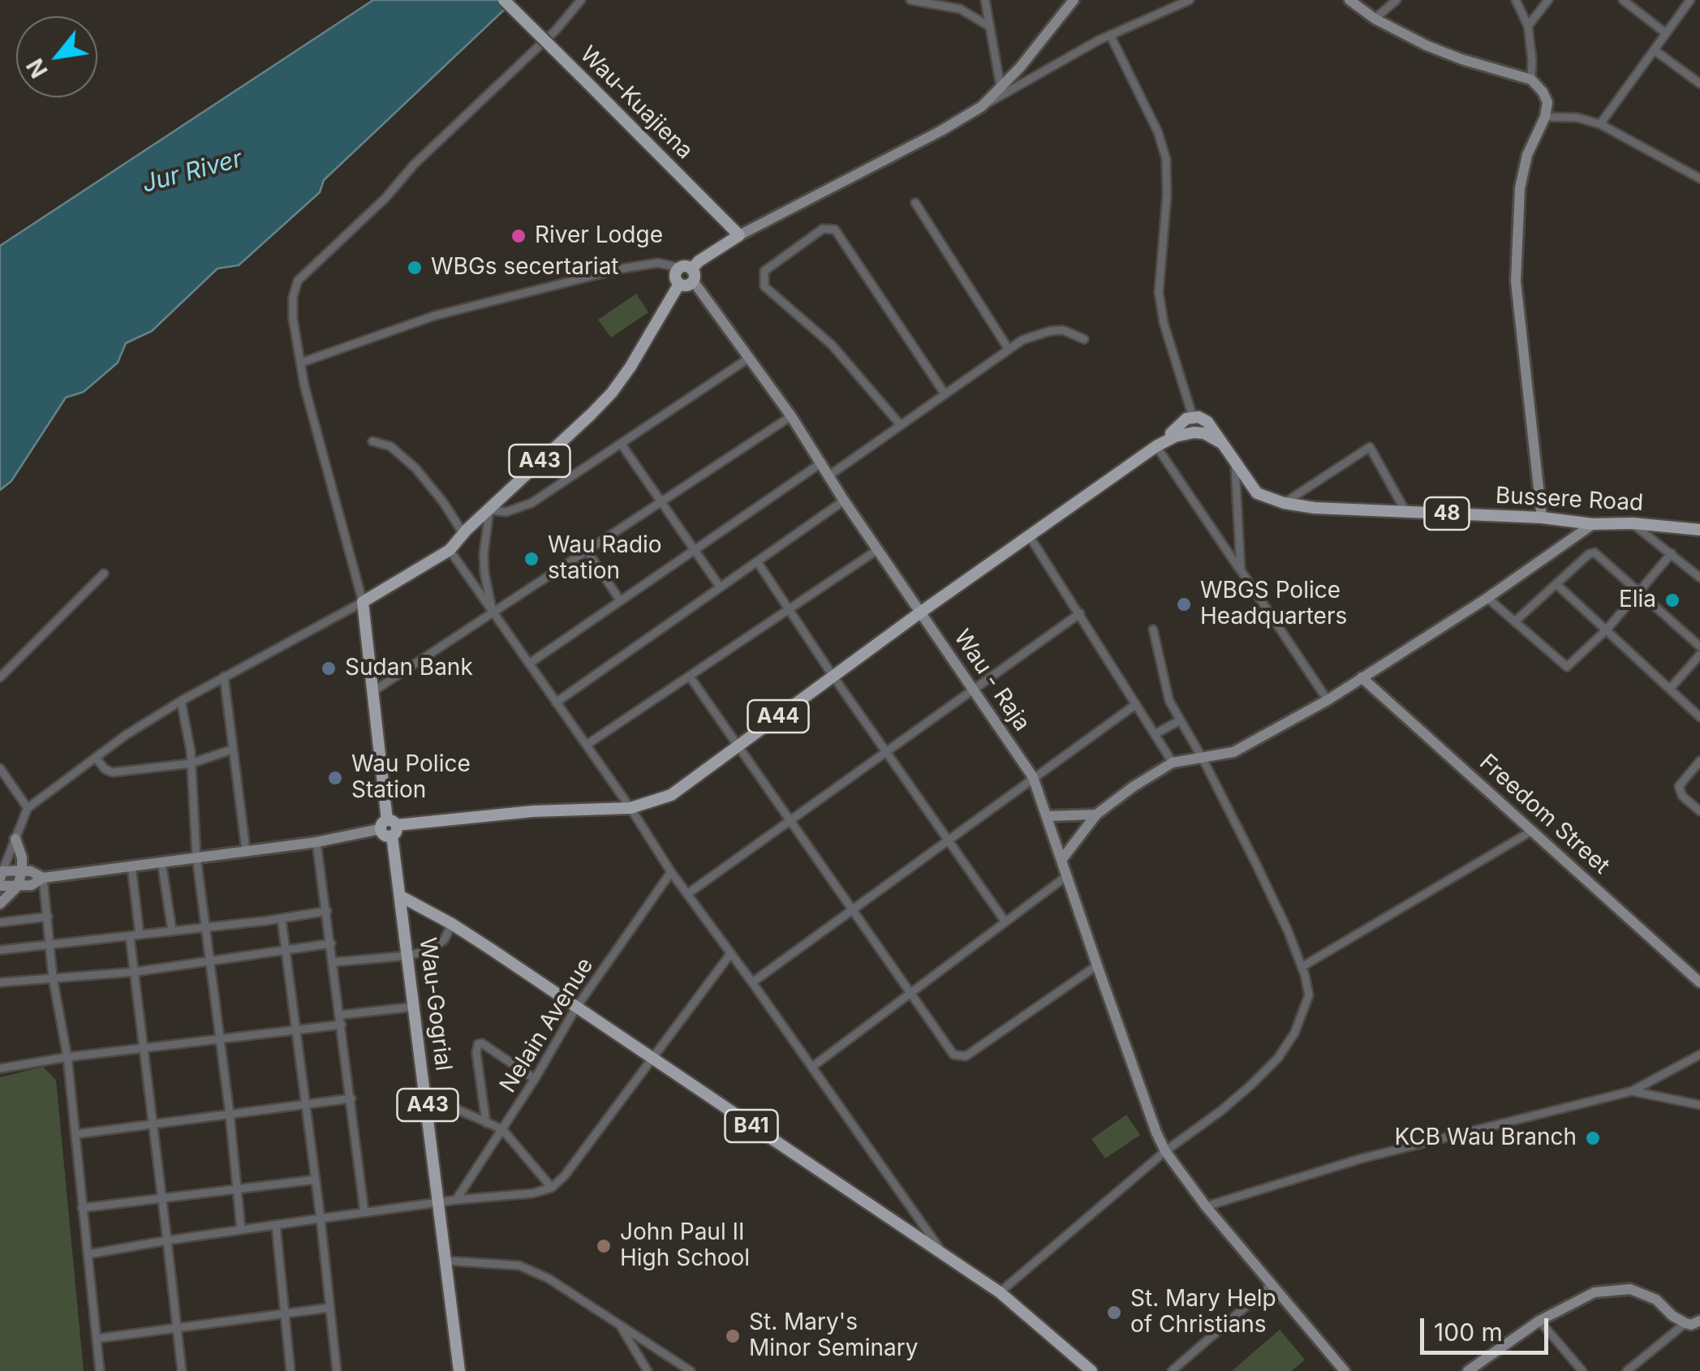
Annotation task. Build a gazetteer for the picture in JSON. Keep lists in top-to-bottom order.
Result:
{
  "streets": {
    "main road": [
      "Wau-Kuajiena",
      "A43",
      "Bussere Road",
      "48",
      "A44",
      "Wau-Gogrial",
      "B41"
    ],
    "street": ["Wau - Raja", "Freedom Street", "Nelain Avenue"]
  },
  "crossings": [
    ["A43", "Wau - Raja"],
    ["A43", "Wau-Gogrial"],
    ["Bussere Road", "A44"],
    ["Wau - Raja", "A44"],
    ["A44", "Wau-Gogrial"],
    ["Wau-Gogrial", "B41"],
    ["Nelain Avenue", "B41"]
  ],
  "water": ["Jur River"],
  "places": [
    "River Lodge",
    "WBGs secertariat",
    "Wau Radio station",
    "Elia",
    "WBGS Police Headquarters",
    "Sudan Bank",
    "Wau Police Station",
    "KCB Wau Branch",
    "John Paul II High School",
    "St. Mary Help of Christians",
    "St. Mary's Minor Seminary"
  ],
  "scale_bar": "100 m",
  "north": "bottom left"
}
